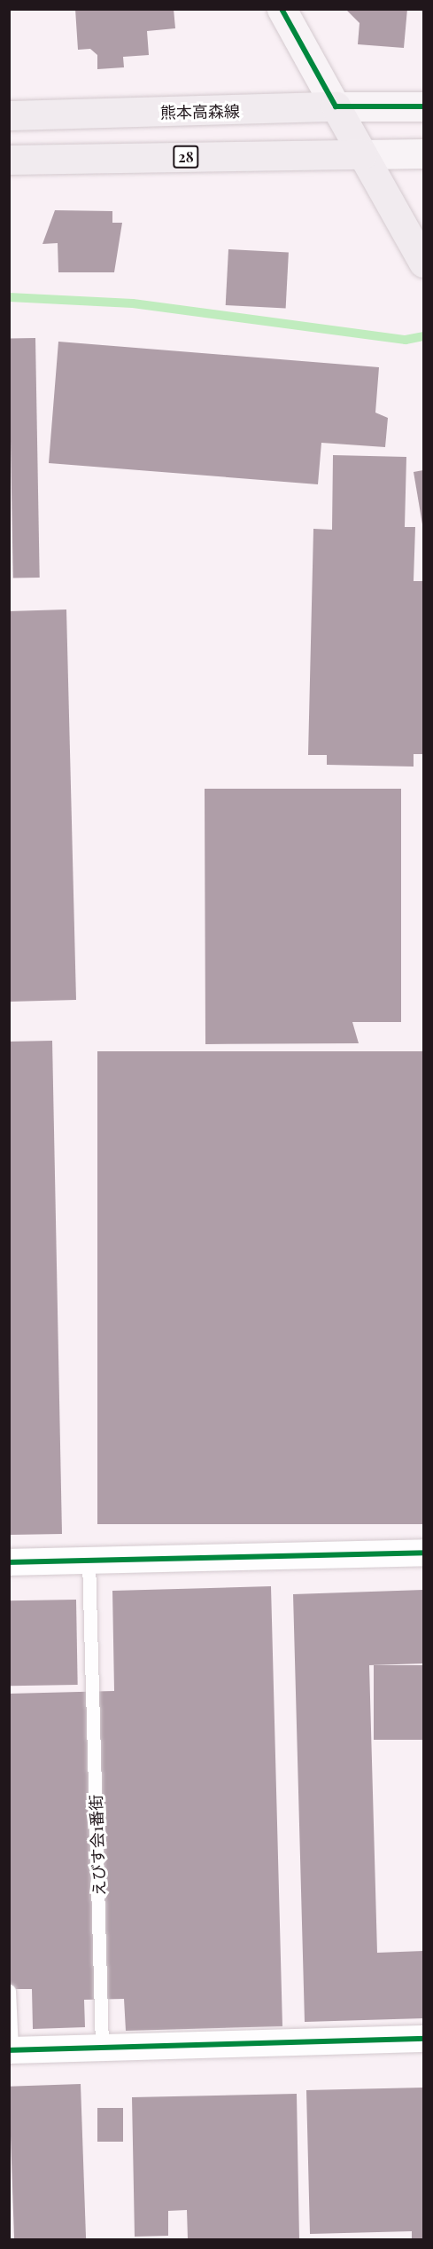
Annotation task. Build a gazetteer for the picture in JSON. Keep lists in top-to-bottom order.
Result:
{
  "streets": {
    "main road": ["熊本高森線", "28"],
    "lane": ["えびす会1番街"]
  }
}
